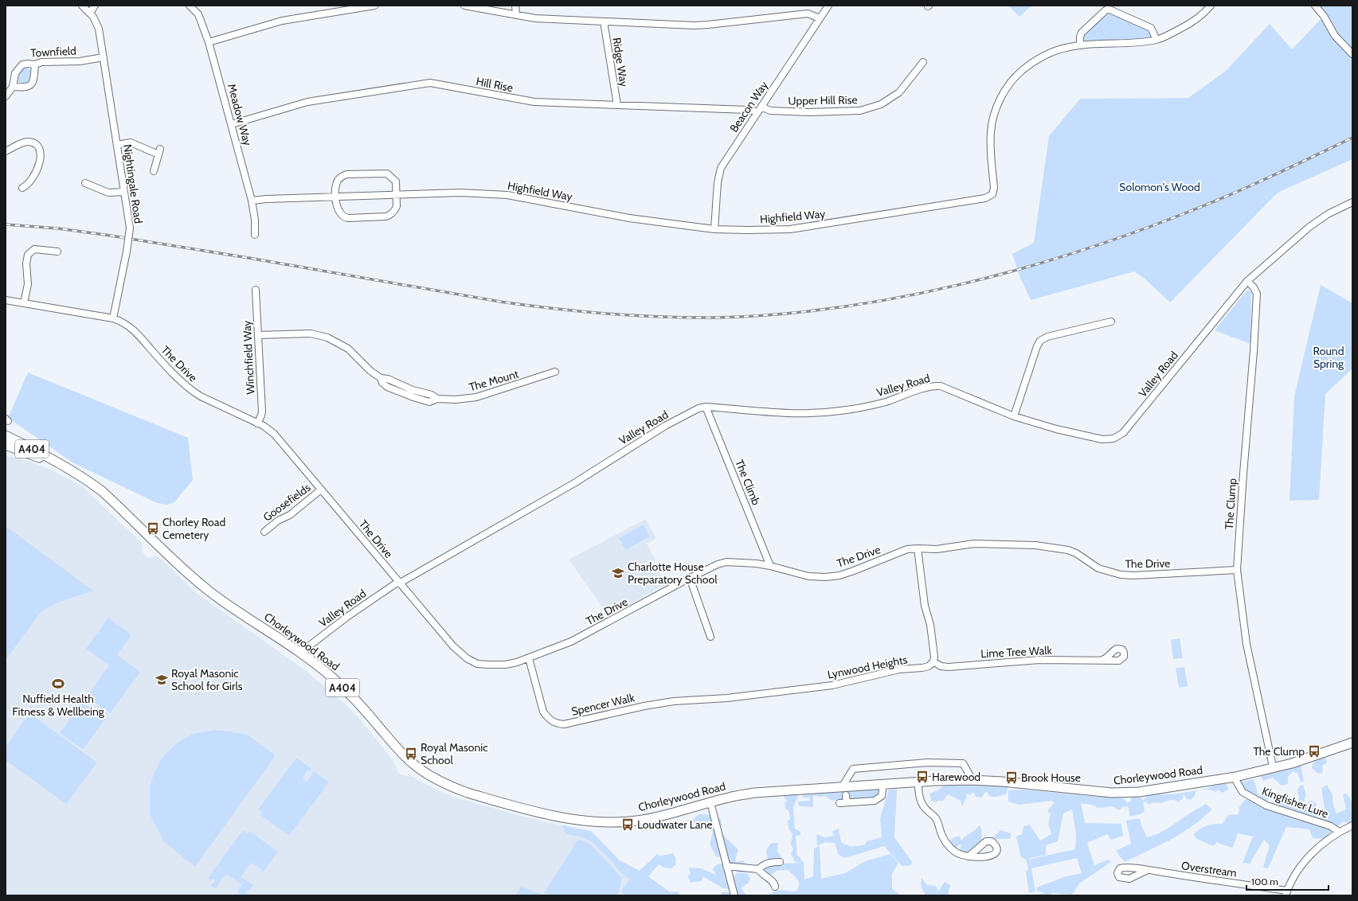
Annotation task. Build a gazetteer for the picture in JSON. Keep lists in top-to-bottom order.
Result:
{
  "streets": {
    "main road": ["A404", "Chorleywood Road"],
    "street": [
      "Townfield",
      "Ridge Way",
      "Hill Rise",
      "Upper Hill Rise",
      "Beacon Way",
      "Meadow Way",
      "Nightingale Road",
      "Highfield Way",
      "Winchfield Way",
      "The Drive",
      "Valley Road",
      "The Mount",
      "The Climb",
      "Goosefields",
      "The Clump",
      "Lime Tree Walk",
      "Lynwood Heights",
      "Spencer Walk",
      "Kingfisher Lure",
      "Overstream"
    ]
  },
  "crossings": [
    ["Townfield", "Nightingale Road"],
    ["Ridge Way", "Hill Rise"],
    ["Hill Rise", "Beacon Way"],
    ["Hill Rise", "Meadow Way"],
    ["Upper Hill Rise", "Beacon Way"],
    ["Beacon Way", "Highfield Way"],
    ["Meadow Way", "Highfield Way"],
    ["Nightingale Road", "The Drive"],
    ["Winchfield Way", "The Drive"],
    ["Winchfield Way", "The Mount"],
    ["The Drive", "Valley Road"],
    ["The Drive", "The Climb"],
    ["The Drive", "Goosefields"],
    ["The Drive", "The Clump"],
    ["The Drive", "Spencer Walk"],
    ["Valley Road", "The Climb"],
    ["Valley Road", "The Clump"],
    ["Valley Road", "Chorleywood Road"],
    ["A404", "Chorleywood Road"],
    ["The Clump", "Chorleywood Road"],
    ["Chorleywood Road", "Kingfisher Lure"],
    ["Lime Tree Walk", "Lynwood Heights"],
    ["Lynwood Heights", "Spencer Walk"]
  ],
  "parks": ["Solomon's Wood", "Round Spring"],
  "places": {
    "bus stop": [
      "Chorley Road Cemetery",
      "The Clump",
      "Royal Masonic School",
      "Harewood",
      "Brook House",
      "Loudwater Lane"
    ],
    "school or university": ["Charlotte House Preparatory School", "Royal Masonic School for Girls"],
    "sports": ["Nuffield Health Fitness & Wellbeing"]
  },
  "scale_bar": "100 m"
}
